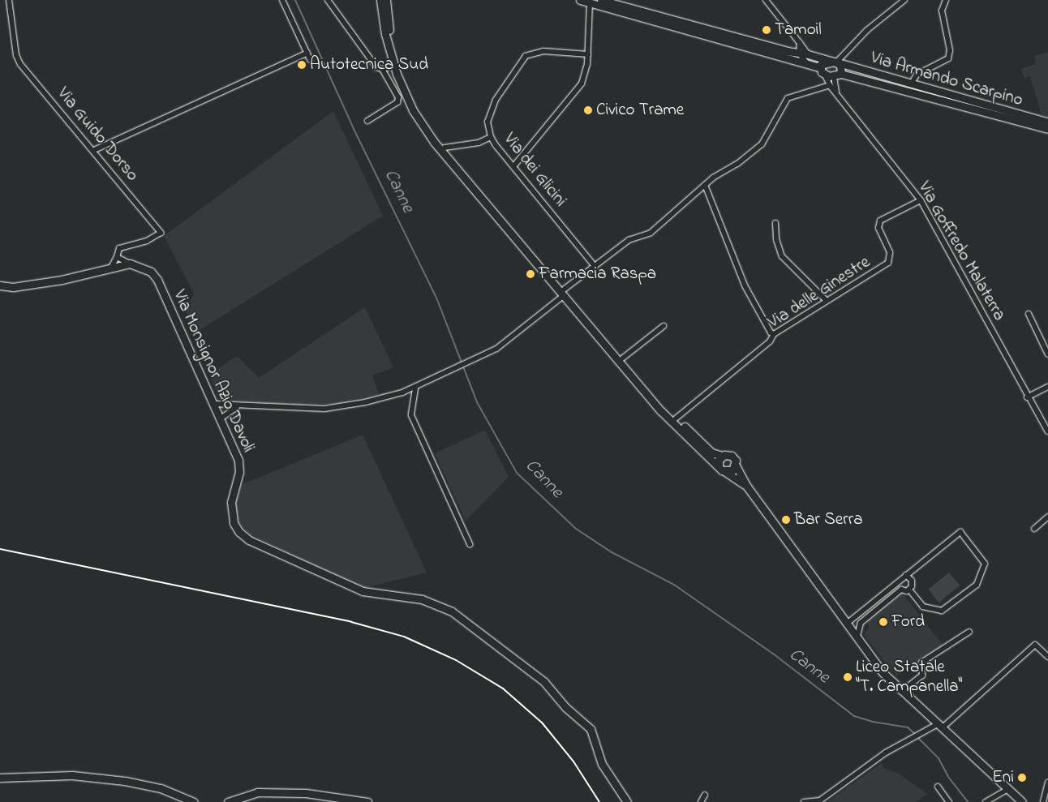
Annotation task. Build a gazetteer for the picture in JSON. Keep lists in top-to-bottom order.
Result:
{
  "streets": {
    "street": [
      "Via Armando Scarpino",
      "Via Guido Dorso",
      "Via dei Glicini",
      "Via Goffredo Malaterra",
      "Via delle Ginestre",
      "Via Monsignor Azio Davoli"
    ]
  },
  "crossings": [
    ["Via Armando Scarpino", "Via Goffredo Malaterra"],
    ["Via Goffredo Malaterra", "Via delle Ginestre"]
  ],
  "water": ["Canne"],
  "places": [
    "Tamoil",
    "Autotecnica Sud",
    "Civico Trame",
    "Farmacia Raspa",
    "Bar Serra",
    "Ford",
    "Liceo Statale \"T. Campanella\"",
    "Eni"
  ]
}
